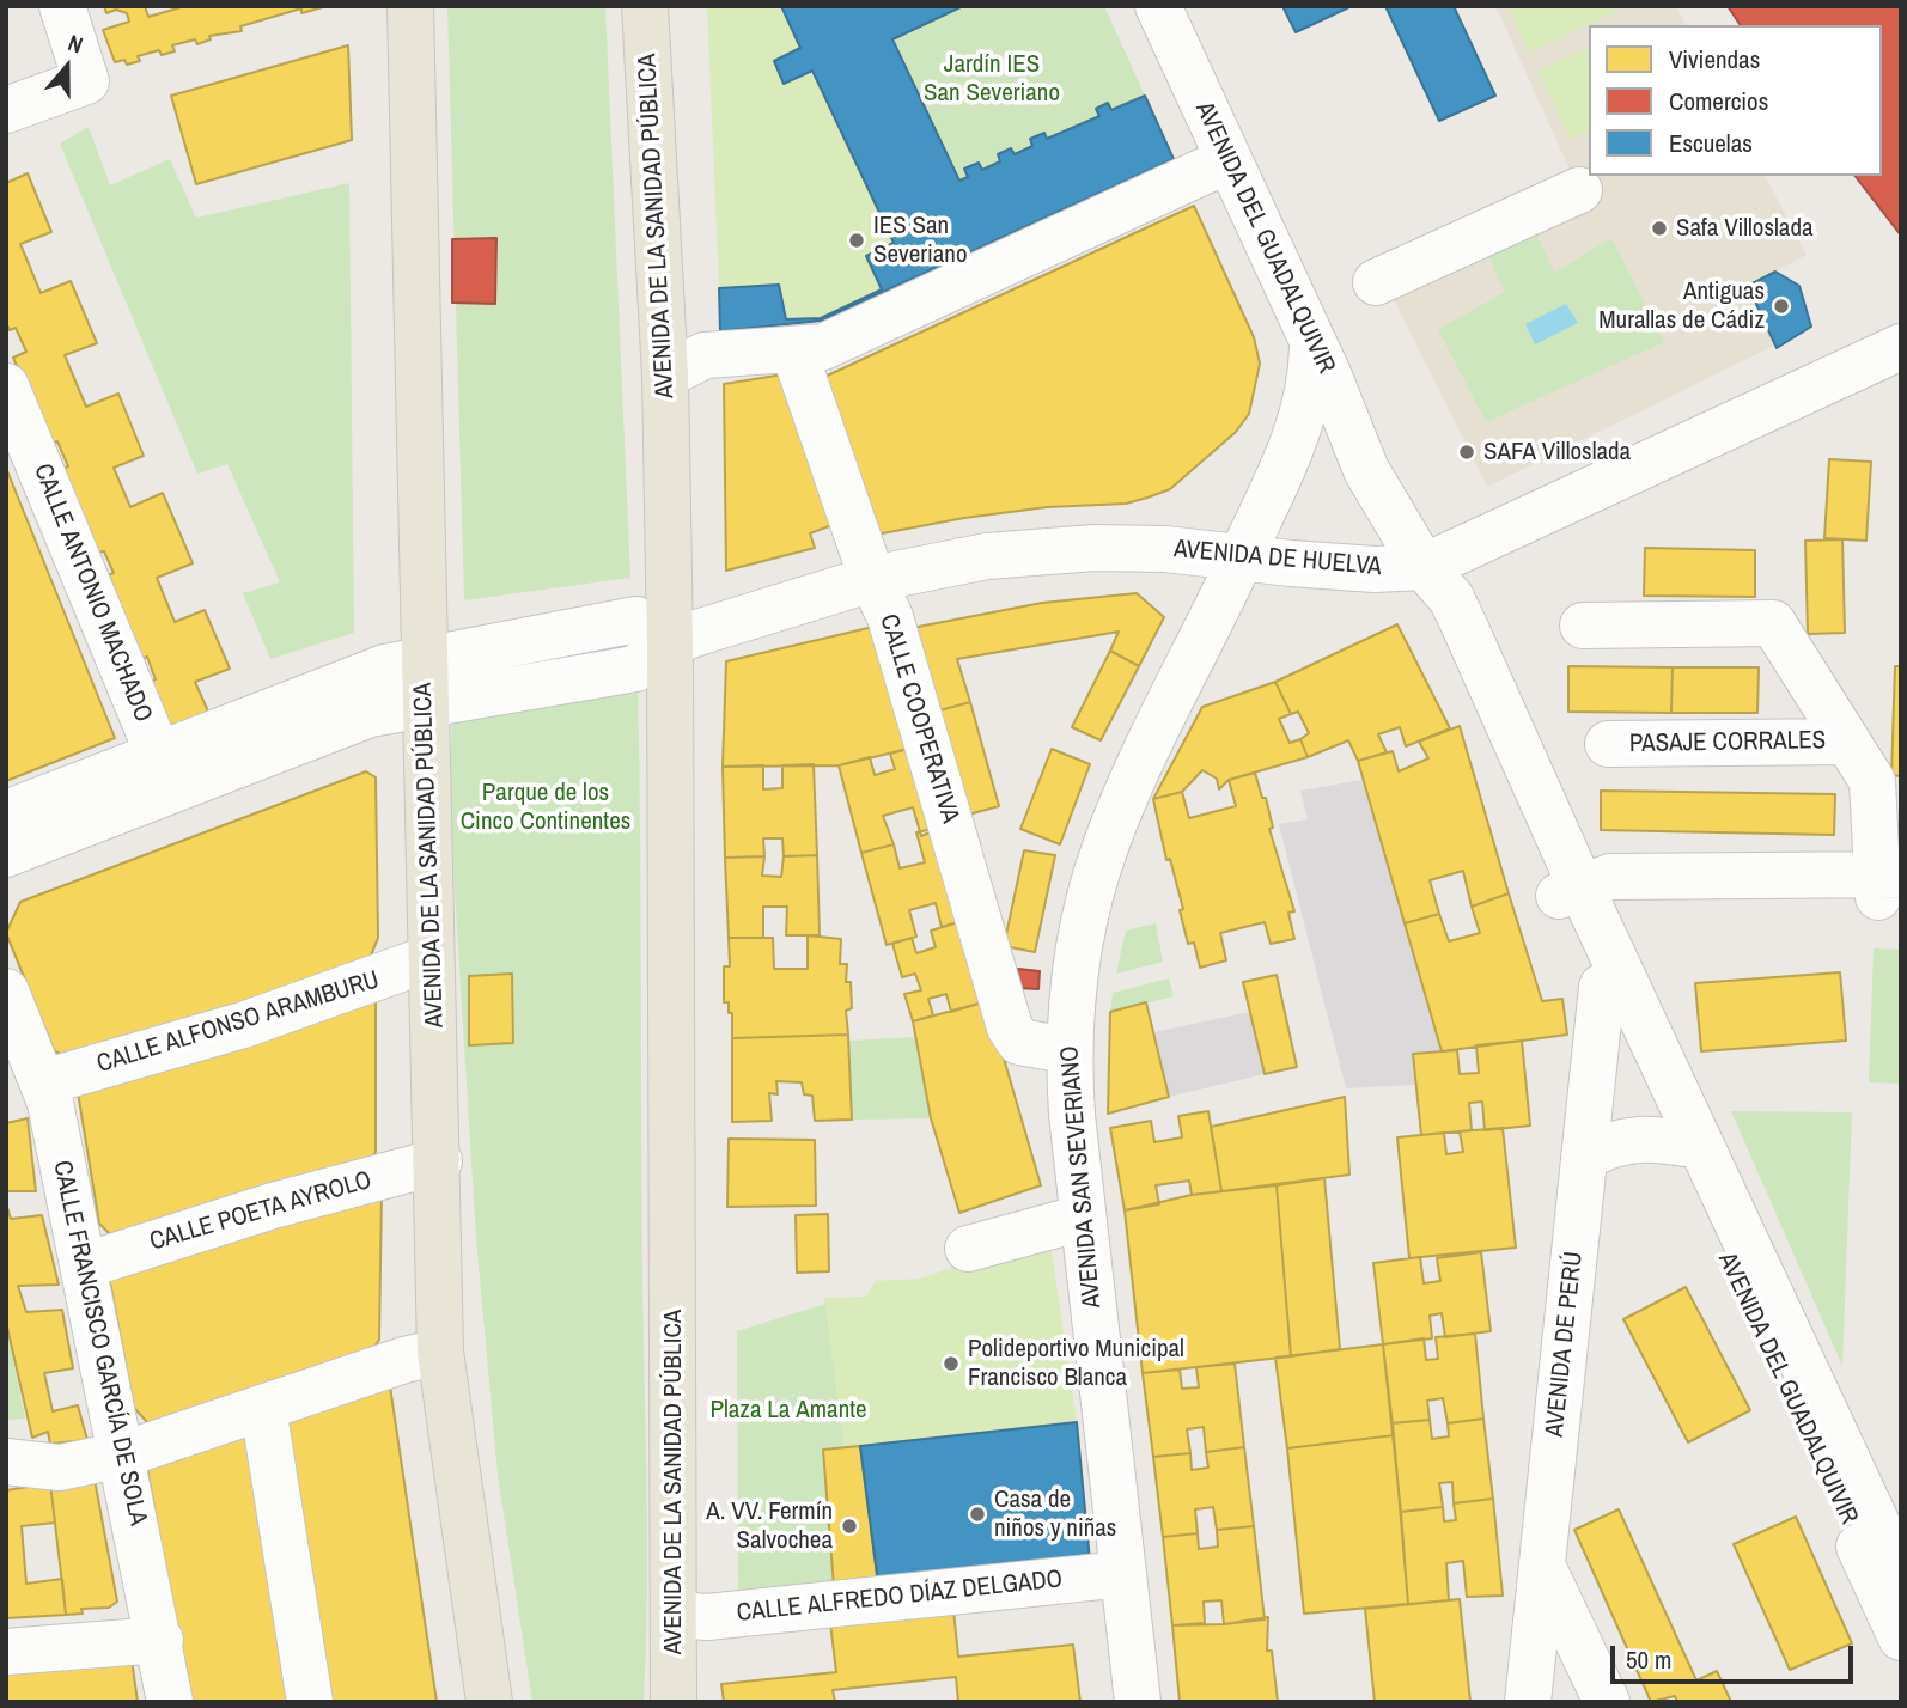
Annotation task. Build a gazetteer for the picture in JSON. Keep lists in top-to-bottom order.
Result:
{
  "streets": {
    "main road": ["AVENIDA DE LA SANIDAD PÚBLICA"],
    "street": [
      "AVENIDA DEL GUADALQUIVIR",
      "AVENIDA DE HUELVA",
      "CALLE ANTONIO MACHADO",
      "CALLE COOPERATIVA",
      "PASAJE CORRALES",
      "CALLE ALFONSO ARAMBURU",
      "AVENIDA SAN SEVERIANO",
      "CALLE POETA AYROLO",
      "CALLE FRANCISCO GARCÍA DE SOLA",
      "AVENIDA DE PERÚ",
      "CALLE ALFREDO DÍAZ DELGADO"
    ]
  },
  "crossings": [
    ["AVENIDA DE LA SANIDAD PÚBLICA", "AVENIDA DE HUELVA"],
    ["AVENIDA DE LA SANIDAD PÚBLICA", "CALLE ALFONSO ARAMBURU"],
    ["AVENIDA DE LA SANIDAD PÚBLICA", "CALLE POETA AYROLO"],
    ["AVENIDA DE LA SANIDAD PÚBLICA", "CALLE ALFREDO DÍAZ DELGADO"],
    ["AVENIDA DEL GUADALQUIVIR", "AVENIDA DE HUELVA"],
    ["AVENIDA DEL GUADALQUIVIR", "AVENIDA SAN SEVERIANO"],
    ["AVENIDA DEL GUADALQUIVIR", "AVENIDA DE PERÚ"],
    ["AVENIDA DE HUELVA", "CALLE COOPERATIVA"],
    ["AVENIDA DE HUELVA", "AVENIDA SAN SEVERIANO"],
    ["CALLE COOPERATIVA", "AVENIDA SAN SEVERIANO"],
    ["CALLE ALFONSO ARAMBURU", "CALLE FRANCISCO GARCÍA DE SOLA"],
    ["AVENIDA SAN SEVERIANO", "CALLE ALFREDO DÍAZ DELGADO"],
    ["CALLE POETA AYROLO", "CALLE FRANCISCO GARCÍA DE SOLA"]
  ],
  "parks": ["Jardín IES San Severiano", "Parque de los Cinco Continentes", "Plaza La Amante"],
  "places": [
    "Safa Villoslada",
    "IES San Severiano",
    "Antiguas Murallas de Cádiz",
    "SAFA Villoslada",
    "Polideportivo Municipal Francisco Blanca",
    "Casa de niños y niñas",
    "A. VV. Fermín Salvochea"
  ],
  "legend": ["Viviendas", "Comercios", "Escuelas"],
  "scale_bar": "50 m",
  "north": "top"
}
